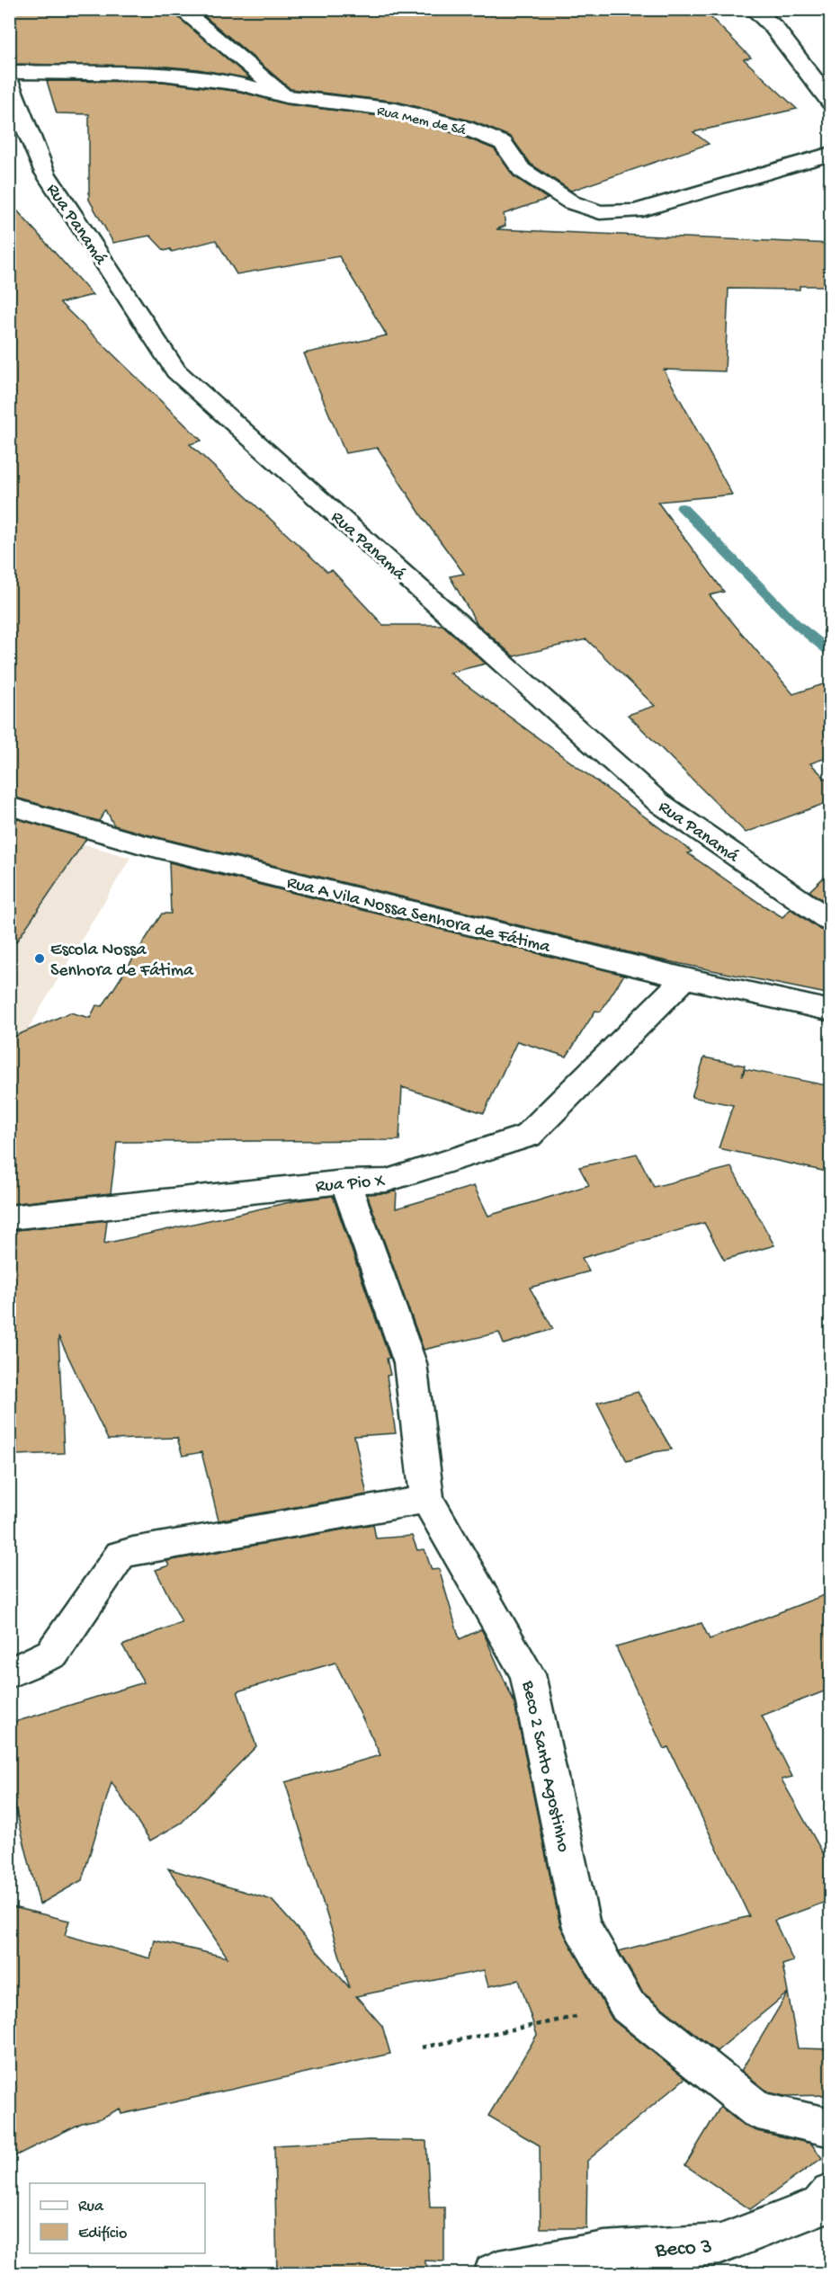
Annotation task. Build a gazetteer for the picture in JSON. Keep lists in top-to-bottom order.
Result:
{
  "streets": {
    "street": [
      "Rua Mem de Sá",
      "Rua Panamá",
      "Rua A Vila Nossa Senhora de Fátima",
      "Rua Pio X",
      "Beco 2 Santo Agostinho",
      "Beco 3"
    ]
  },
  "crossings": [
    ["Rua A Vila Nossa Senhora de Fátima", "Rua Pio X"],
    ["Rua Pio X", "Beco 2 Santo Agostinho"]
  ],
  "places": ["Escola Nossa Senhora de Fátima"],
  "legend": ["Rua", "Edifício"]
}
